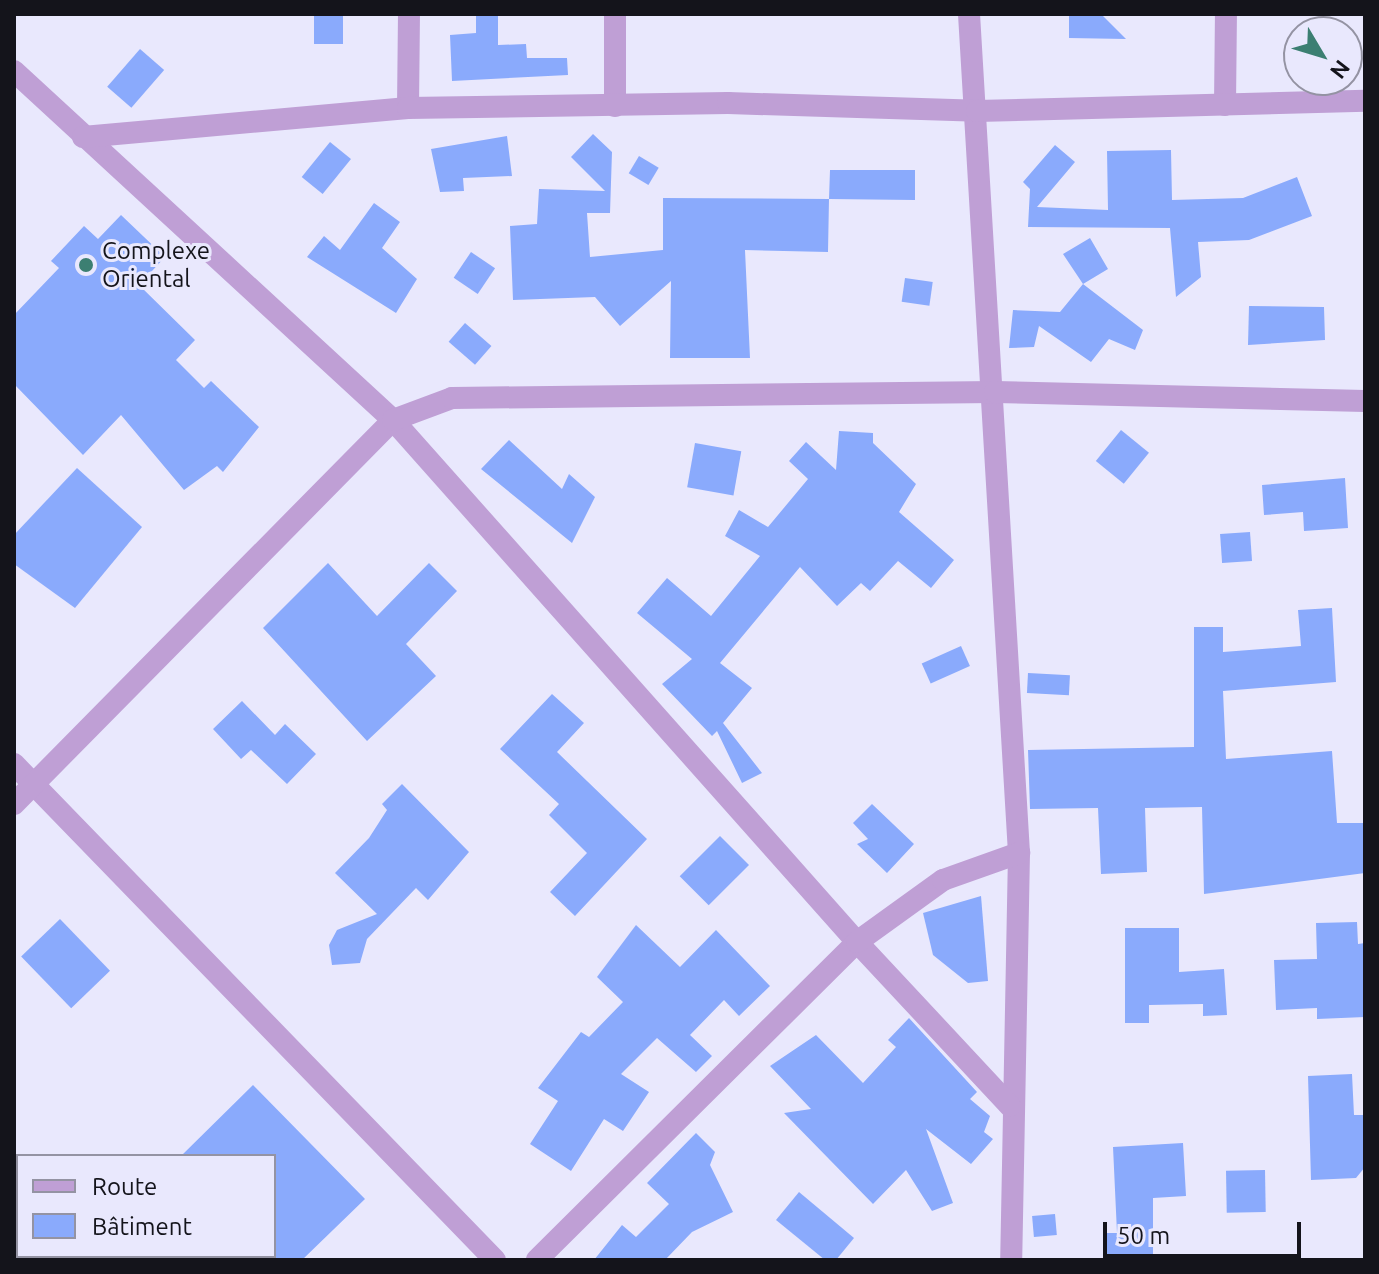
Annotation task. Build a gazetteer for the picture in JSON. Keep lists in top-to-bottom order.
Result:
{
  "places": ["Complexe Oriental"],
  "legend": ["Route", "Bâtiment"],
  "scale_bar": "50 m",
  "north": "bottom right"
}
